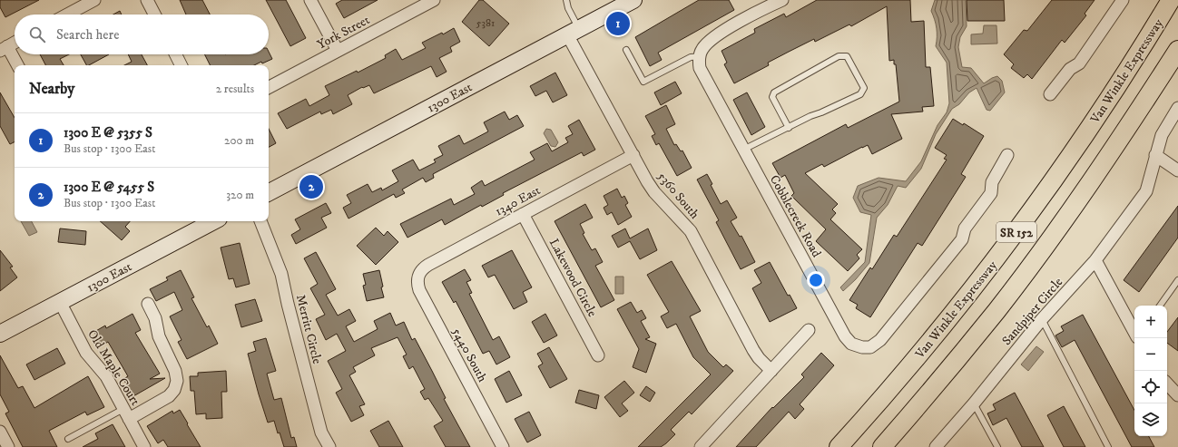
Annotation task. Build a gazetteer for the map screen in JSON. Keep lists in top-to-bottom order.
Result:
{
  "streets": {
    "main road": ["Van Winkle Expressway", "1300 East", "SR 152"],
    "street": [
      "York Street",
      "5360 South",
      "1340 East",
      "Cobblecreek Road",
      "Lakewood Circle",
      "Sandpiper Circle",
      "Merritt Circle",
      "5440 South",
      "Old Maple Court"
    ]
  },
  "crossings": [
    ["1300 East", "5360 South"],
    ["1300 East", "Old Maple Court"],
    ["5360 South", "1340 East"],
    ["1340 East", "Lakewood Circle"],
    ["1340 East", "5440 South"]
  ],
  "house_numbers": ["5381"],
  "page": {
    "pins": ["1", "2"],
    "search": "Search here",
    "heading": ["Nearby", "2 results"],
    "list": [
      {
        "mark": "1",
        "name": "1300 E @ 5355 S",
        "note": "Bus stop · 1300 East",
        "value": "200 m"
      },
      {
        "mark": "2",
        "name": "1300 E @ 5455 S",
        "note": "Bus stop · 1300 East",
        "value": "320 m"
      }
    ],
    "map_buttons": ["+", "−"]
  }
}
